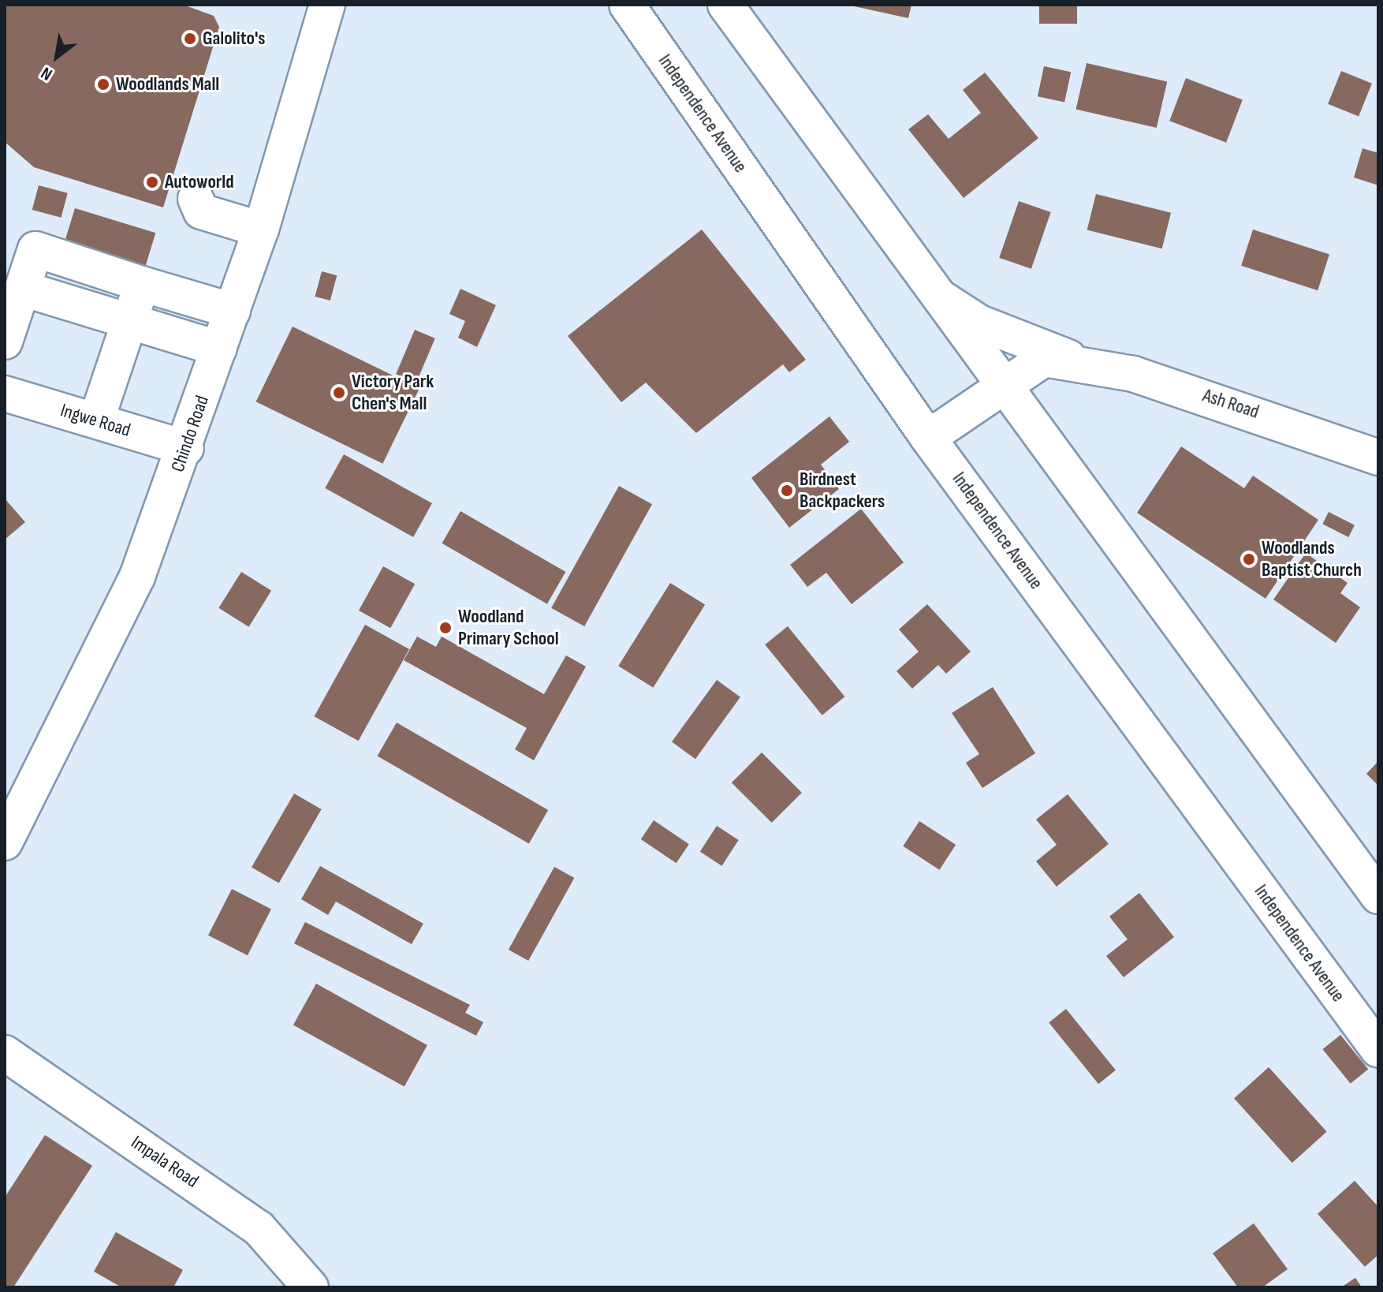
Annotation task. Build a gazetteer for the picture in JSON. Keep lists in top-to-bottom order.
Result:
{
  "streets": {
    "main road": [
      "Independence Avenue",
      "Ash Road",
      "Ingwe Road",
      "Chindo Road",
      "Impala Road"
    ]
  },
  "crossings": [
    ["Independence Avenue", "Ash Road"],
    ["Ingwe Road", "Chindo Road"]
  ],
  "places": [
    "Galolito's",
    "Woodlands Mall",
    "Autoworld",
    "Victory Park Chen's Mall",
    "Birdnest Backpackers",
    "Woodlands Baptist Church",
    "Woodland Primary School"
  ],
  "north": "bottom left"
}
